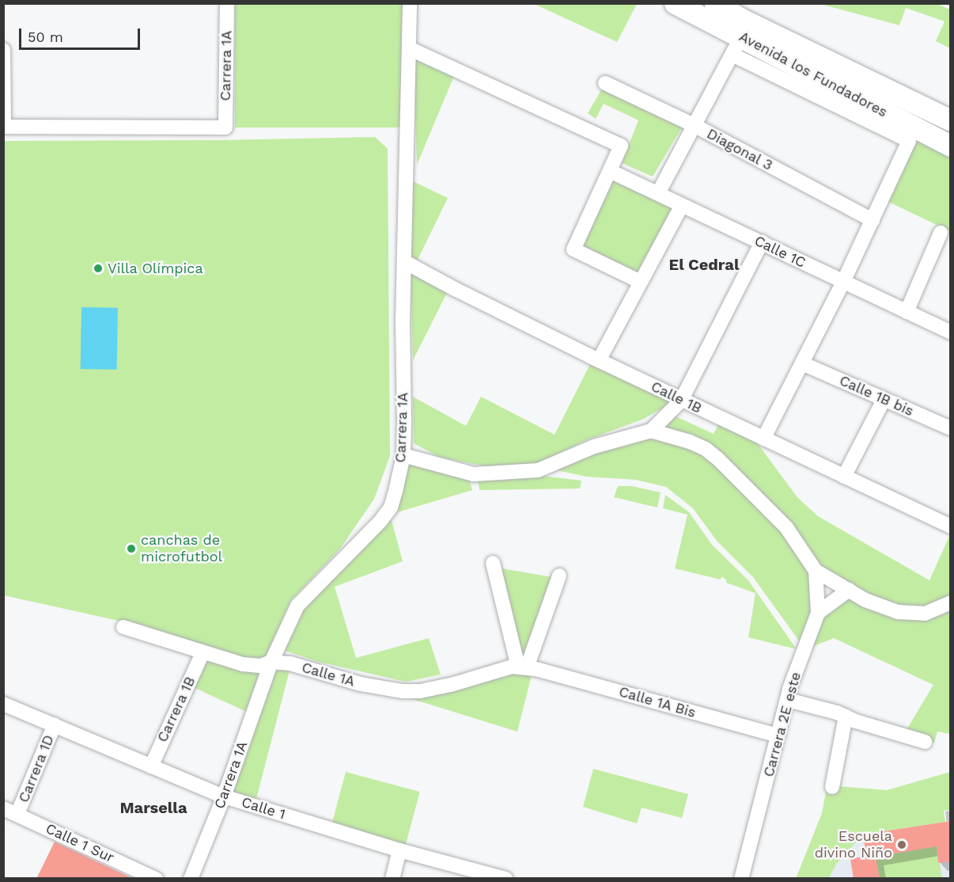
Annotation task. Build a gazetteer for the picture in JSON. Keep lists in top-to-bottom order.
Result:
{
  "streets": {
    "main road": ["Avenida los Fundadores"],
    "street": [
      "Carrera 1A",
      "Diagonal 3",
      "Calle 1C",
      "Calle 1B bis",
      "Calle 1B",
      "Calle 1A",
      "Calle 1A Bis",
      "Carrera 1B",
      "Carrera 2E este",
      "Carrera 1D",
      "Calle 1",
      "Calle 1 Sur"
    ]
  },
  "crossings": [
    ["Carrera 1A", "Calle 1B"],
    ["Carrera 1A", "Calle 1A"],
    ["Carrera 1A", "Calle 1"],
    ["Calle 1A", "Calle 1A Bis"],
    ["Calle 1A", "Carrera 1B"],
    ["Calle 1A Bis", "Carrera 2E este"],
    ["Carrera 1B", "Calle 1"],
    ["Carrera 1D", "Calle 1"],
    ["Carrera 1D", "Calle 1 Sur"]
  ],
  "districts": ["El Cedral", "Marsella"],
  "places": ["Villa Olímpica", "canchas de microfutbol", "Escuela divino Niño"],
  "scale_bar": "50 m"
}
